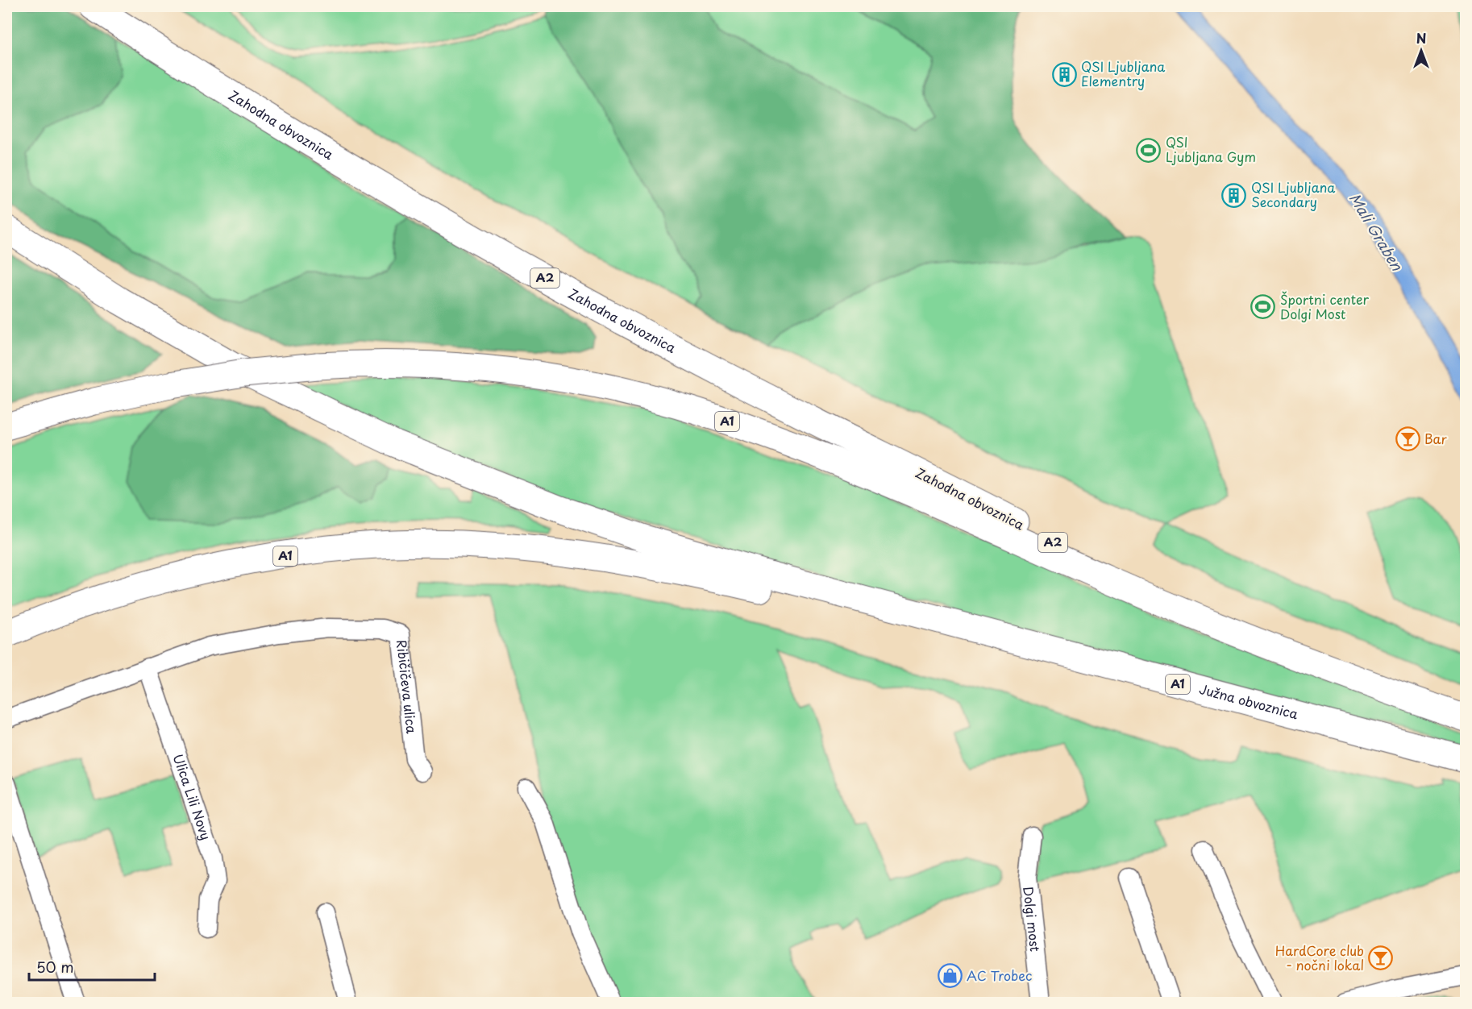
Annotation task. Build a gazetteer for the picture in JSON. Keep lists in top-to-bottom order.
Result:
{
  "streets": {
    "highway": [
      "Zahodna obvoznica",
      "A2",
      "A1",
      "Južna obvoznica"
    ],
    "street": ["Ribičičeva ulica", "Ulica Lili Novy", "Dolgi most"]
  },
  "crossings": [
    ["Zahodna obvoznica", "A1"],
    ["A1", "Južna obvoznica"],
    ["Ribičičeva ulica", "Ulica Lili Novy"]
  ],
  "water": ["Mali Graben"],
  "places": {
    "building": ["QSI Ljubljana Elementry", "QSI Ljubljana Secondary"],
    "sports": ["QSI Ljubljana Gym", "Športni center Dolgi Most"],
    "bar": ["Bar", "HardCore club - nočni lokal"],
    "shop": ["AC Trobec"]
  },
  "scale_bar": "50 m",
  "north": "top"
}
